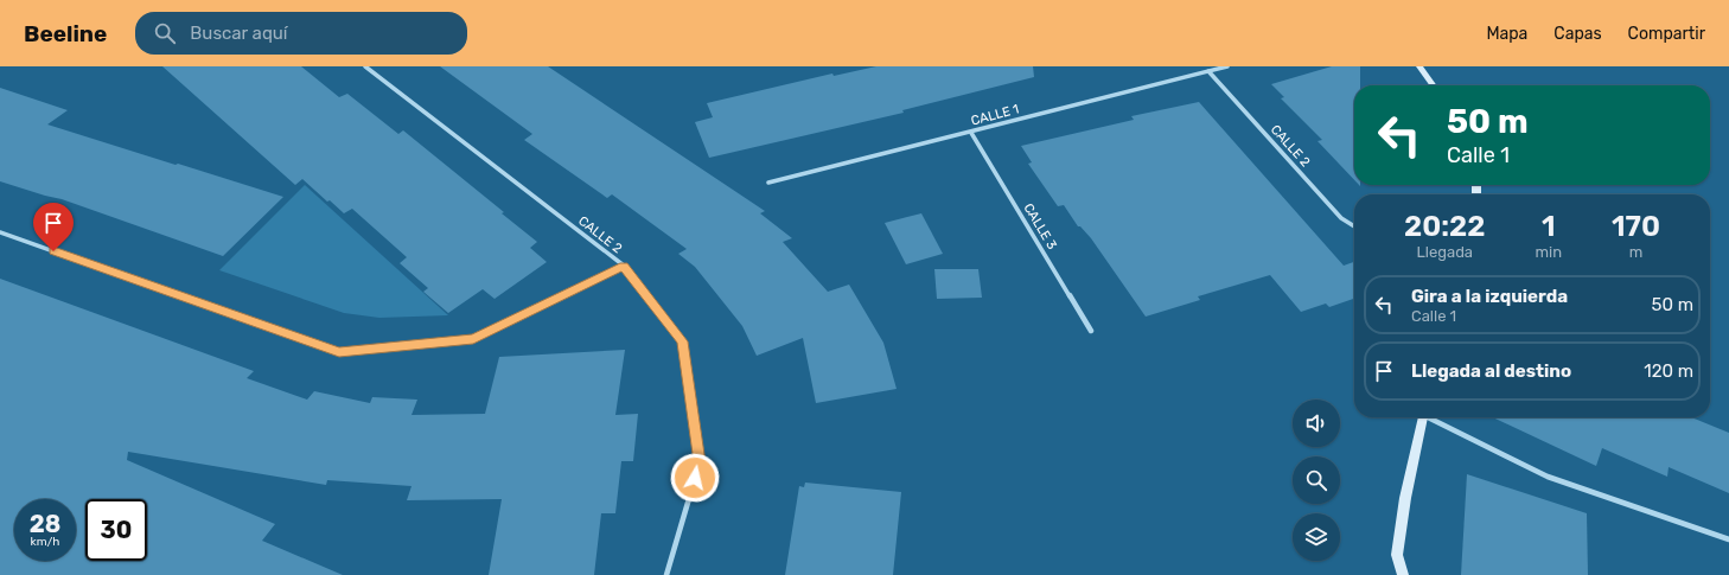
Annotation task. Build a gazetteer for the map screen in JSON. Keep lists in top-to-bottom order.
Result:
{
  "streets": {
    "street": ["CALLE 1", "CALLE 2", "CALLE 3"]
  },
  "crossings": [
    ["CALLE 1", "CALLE 2"],
    ["CALLE 1", "CALLE 3"]
  ],
  "page": {
    "header": "Beeline",
    "search": "Buscar aquí",
    "nav": ["Mapa", "Capas", "Compartir"],
    "turn": ["50 m", "Calle 1"],
    "eta": [
      "20:22",
      "Llegada",
      "1",
      "min",
      "170",
      "m"
    ],
    "list": [
      {
        "name": "Gira a la izquierda",
        "note": "Calle 1",
        "value": "50 m"
      },
      {
        "name": "Llegada al destino",
        "value": "120 m"
      }
    ],
    "speed": "28 km/h",
    "limit": "30"
  }
}
